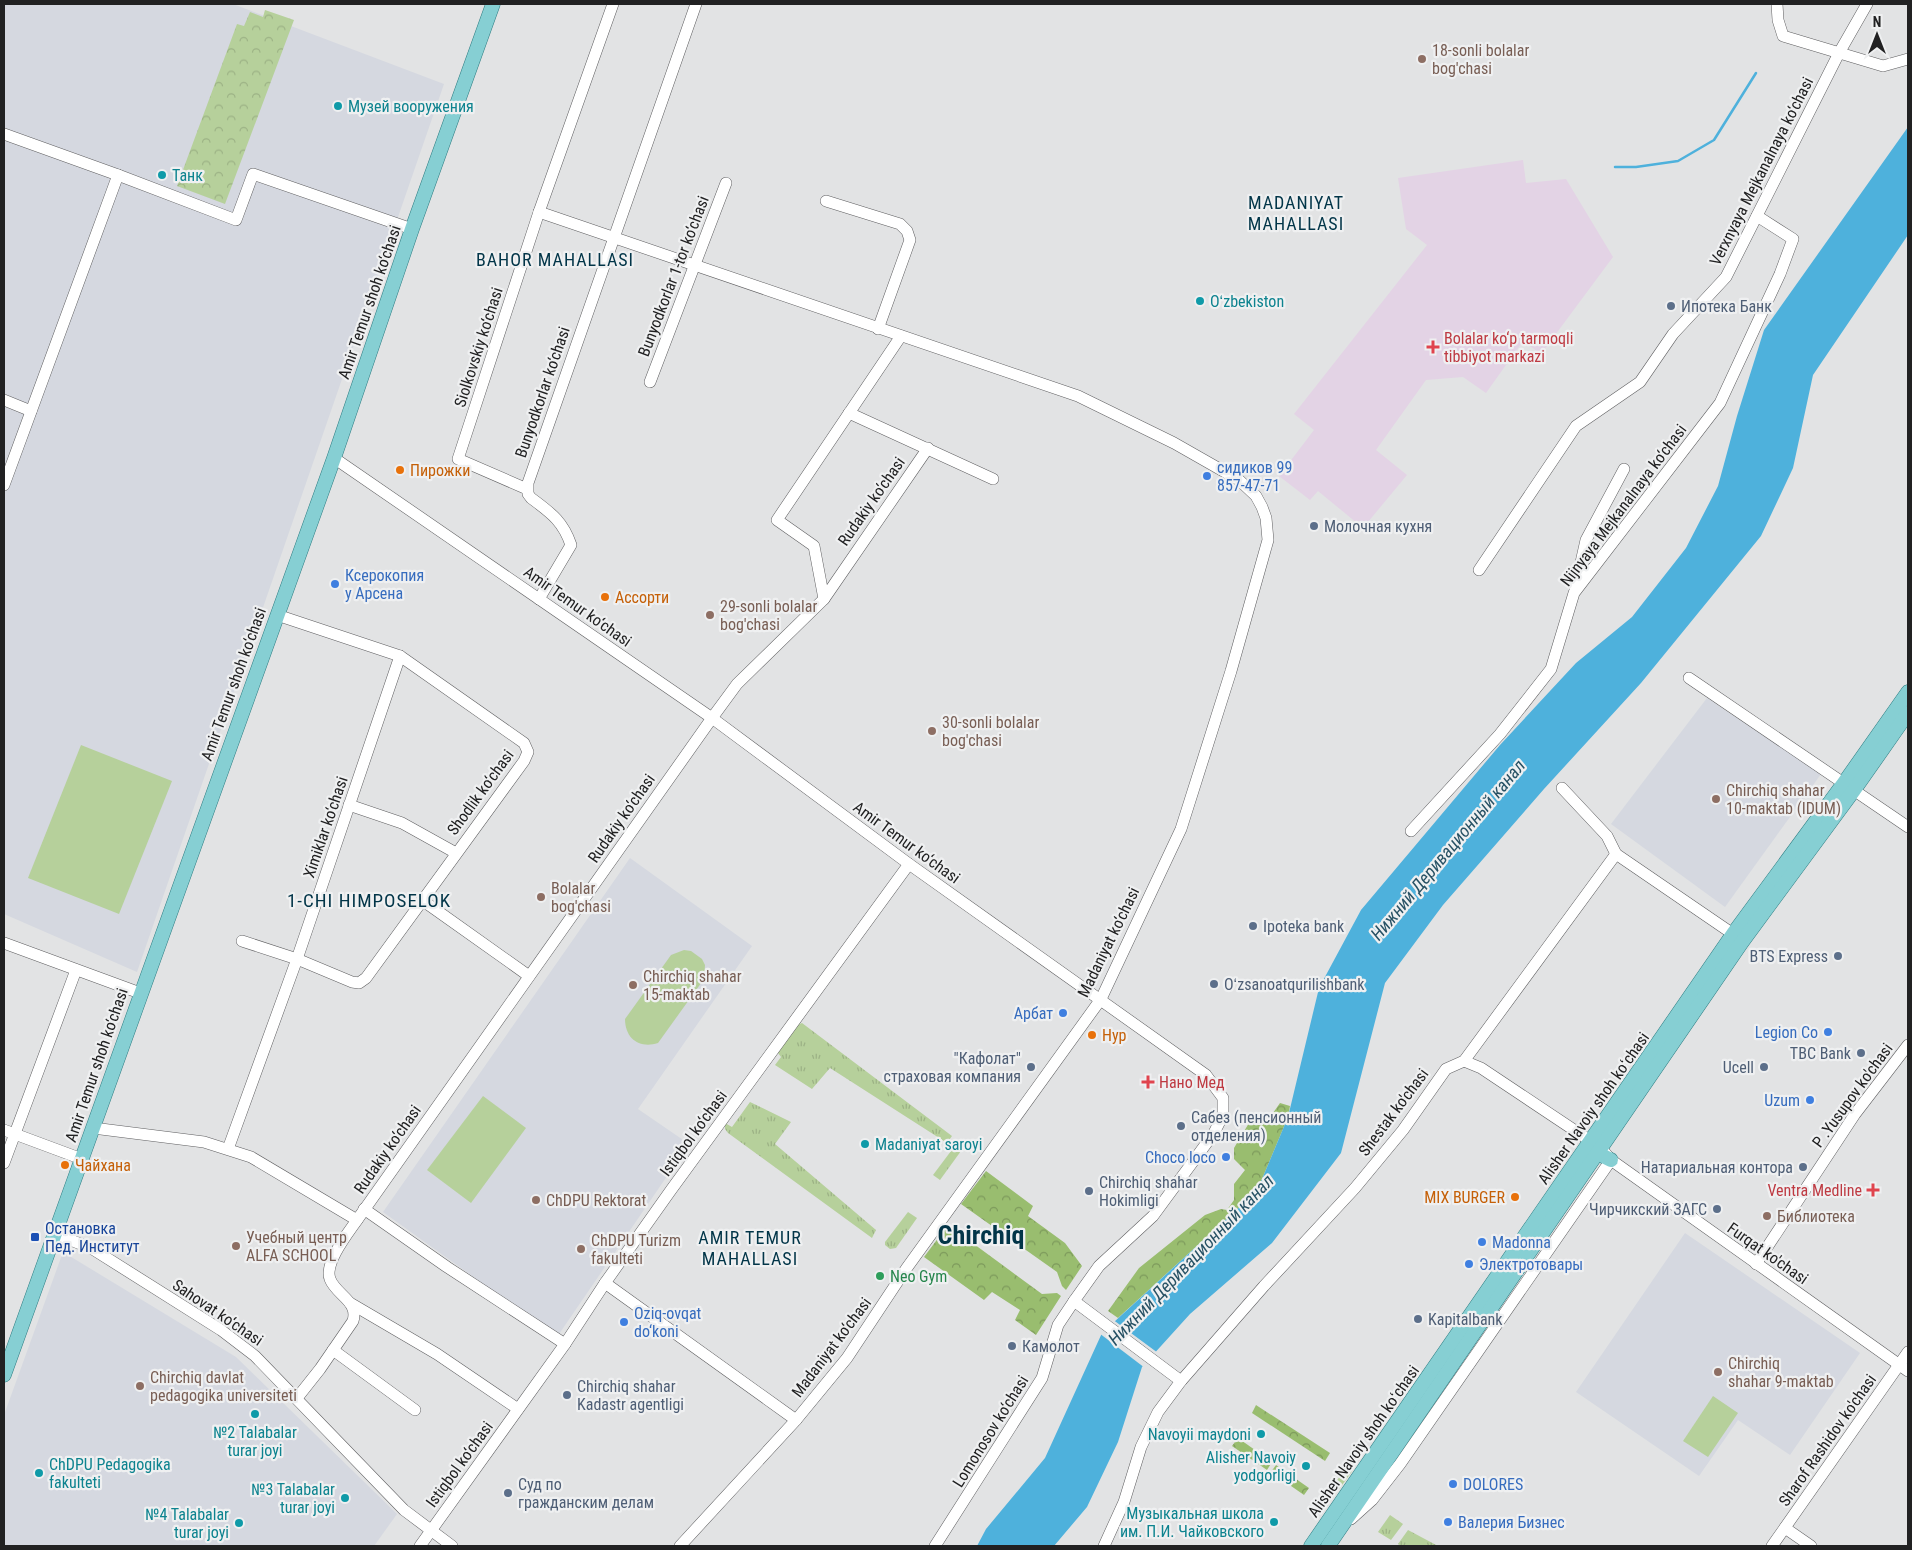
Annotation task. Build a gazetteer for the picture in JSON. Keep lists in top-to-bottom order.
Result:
{
  "streets": {
    "main road": ["Amir Temur shoh ko‘chasi", "Alisher Navoiy shoh koʻchasi"],
    "street": [
      "Verxnyaya Mejkanalnaya ko‘chasi",
      "Bunyodkorlar 1-tor ko‘chasi",
      "Siolkovskiy ko‘chasi",
      "Bunyodkorlar ko‘chasi",
      "Rudakiy ko‘chasi",
      "Nijnyaya Mejkanalnaya ko‘chasi",
      "Amir Temur ko‘chasi",
      "Shodlik ko‘chasi",
      "Ximiklar ko‘chasi",
      "Madaniyat ko‘chasi",
      "P .Yusupov ko'chasi",
      "Shestak ko'chasi",
      "Istiqbol ko‘chasi",
      "Furqat ko'chasi",
      "Sahovat ko‘chasi",
      "Lomonosov ko‘chasi",
      "Sharof Rashidov ko'chasi"
    ]
  },
  "crossings": [
    ["Verxnyaya Mejkanalnaya ko‘chasi", "Nijnyaya Mejkanalnaya ko‘chasi"],
    ["Amir Temur shoh ko‘chasi", "Amir Temur ko‘chasi"],
    ["Amir Temur shoh ko‘chasi", "Shodlik ko‘chasi"],
    ["Amir Temur shoh ko‘chasi", "Sahovat ko‘chasi"],
    ["Siolkovskiy ko‘chasi", "Bunyodkorlar ko‘chasi"],
    ["Rudakiy ko‘chasi", "Amir Temur ko‘chasi"],
    ["Rudakiy ko‘chasi", "Istiqbol ko‘chasi"],
    ["Amir Temur ko‘chasi", "Madaniyat ko‘chasi"],
    ["Amir Temur ko‘chasi", "Istiqbol ko‘chasi"],
    ["Amir Temur ko‘chasi", "Lomonosov ko‘chasi"],
    ["Shodlik ko‘chasi", "Ximiklar ko‘chasi"],
    ["P .Yusupov ko'chasi", "Furqat ko'chasi"],
    ["Alisher Navoiy shoh koʻchasi", "Furqat ko'chasi"],
    ["Istiqbol ko‘chasi", "Sahovat ko‘chasi"],
    ["Furqat ko'chasi", "Sharof Rashidov ko'chasi"]
  ],
  "districts": [
    "MADANIYAT MAHALLASI",
    "BAHOR MAHALLASI",
    "1-CHI HIMPOSELOK",
    "Chirchiq",
    "AMIR TEMUR MAHALLASI"
  ],
  "water": ["Нижний Деривационный канал"],
  "places": {
    "other": [
      "18-sonli bolalar bog'chasi",
      "Музей вооружения",
      "Танк",
      "Oʻzbekiston",
      "Ипотека Банк",
      "Пирожки",
      "сидиков 99 857-47-71",
      "Молочная кухня",
      "Ксерокопия у Арсена",
      "Ассорти",
      "29-sonli bolalar bog'chasi",
      "30-sonli bolalar bog'chasi",
      "Chirchiq shahar 10-maktab (IDUM)",
      "Bolalar bog'chasi",
      "Ipoteka bank",
      "BTS Express",
      "Oʻzsanoatqurilishbank",
      "Chirchiq shahar 15-maktab",
      "Арбат",
      "Legion Co",
      "Нур",
      "TBC Bank",
      "\"Кафолат\" страховая компания",
      "Ucell",
      "Uzum",
      "Сабез (пенсионный отделения)",
      "Madaniyat saroyi",
      "Choco loco",
      "Чайхана",
      "Натариальная контора",
      "Chirchiq shahar Hokimligi",
      "MIX BURGER",
      "ChDPU Rektorat",
      "Чирчикский ЗАГС",
      "Библиотека",
      "Madonna",
      "Учебный центр ALFA SCHOOL",
      "ChDPU Turizm fakulteti",
      "Электротовары",
      "Neo Gym",
      "Kapitalbank",
      "Oziq-ovqat do‘koni",
      "Камолот",
      "Chirchiq shahar 9-maktab",
      "Chirchiq davlat pedagogika universiteti",
      "Chirchiq shahar Kadastr agentligi",
      "№2 Talabalar turar joyi",
      "Navoyii maydoni",
      "Alisher Navoiy yodgorligi",
      "ChDPU Pedagogika fakulteti",
      "DOLORES",
      "Суд по гражданским делам",
      "№3 Talabalar turar joyi",
      "Музыкальная школа им. П.И. Чайковского",
      "Валерия Бизнес",
      "№4 Talabalar turar joyi"
    ],
    "health": ["Bolalar ko‘p tarmoqli tibbiyot markazi", "Нано Мед", "Ventra Medline"],
    "transit": ["Остановка Пед. Институт"]
  },
  "north": "top"
}
